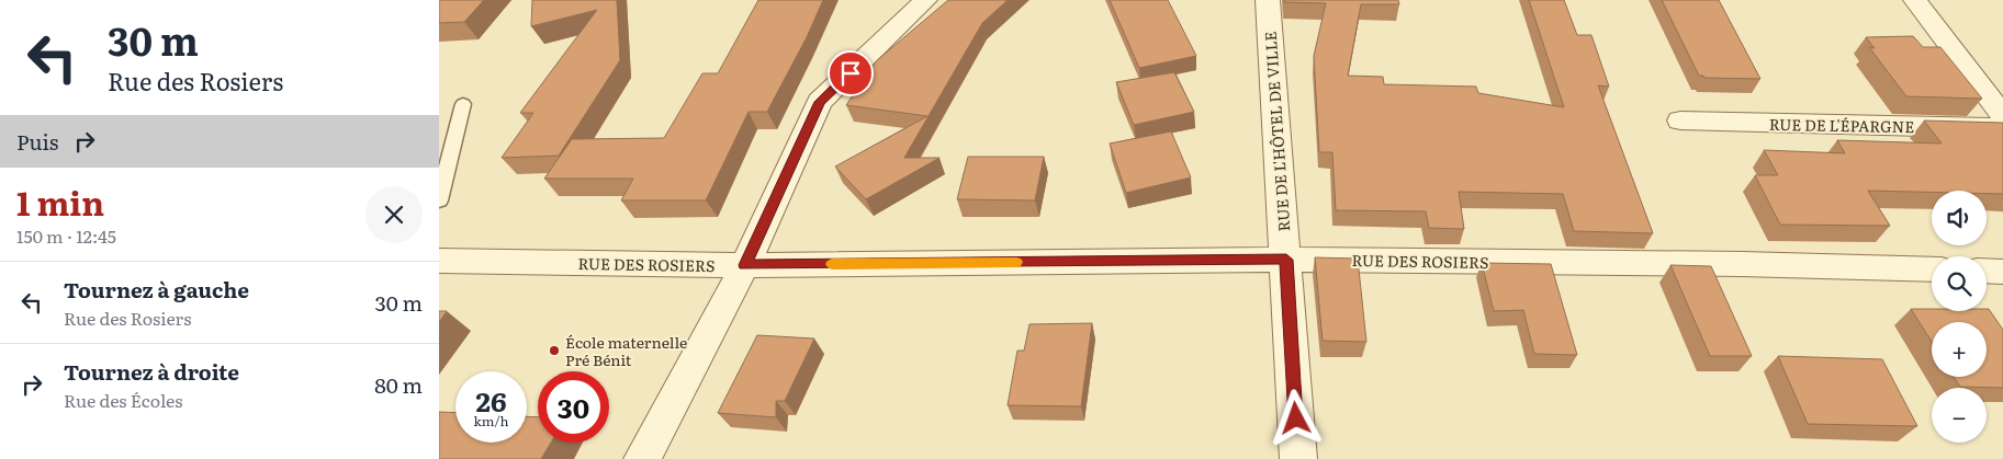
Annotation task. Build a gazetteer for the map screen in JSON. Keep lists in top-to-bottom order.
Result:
{
  "streets": {
    "street": ["RUE DE L'ÉPARGNE", "RUE DE L'HÔTEL DE VILLE", "RUE DES ROSIERS"]
  },
  "crossings": [
    ["RUE DE L'HÔTEL DE VILLE", "RUE DES ROSIERS"]
  ],
  "places": ["École maternelle Pré Bénit"],
  "page": {
    "turn": ["30 m", "Rue des Rosiers"],
    "then": "Puis",
    "heading": ["1 min", "150 m · 12:45"],
    "map_buttons": ["+", "−"],
    "list": [
      {
        "name": "Tournez à gauche",
        "note": "Rue des Rosiers",
        "value": "30 m"
      },
      {
        "name": "Tournez à droite",
        "note": "Rue des Écoles",
        "value": "80 m"
      }
    ],
    "speed": "26 km/h",
    "limit": "30"
  }
}
